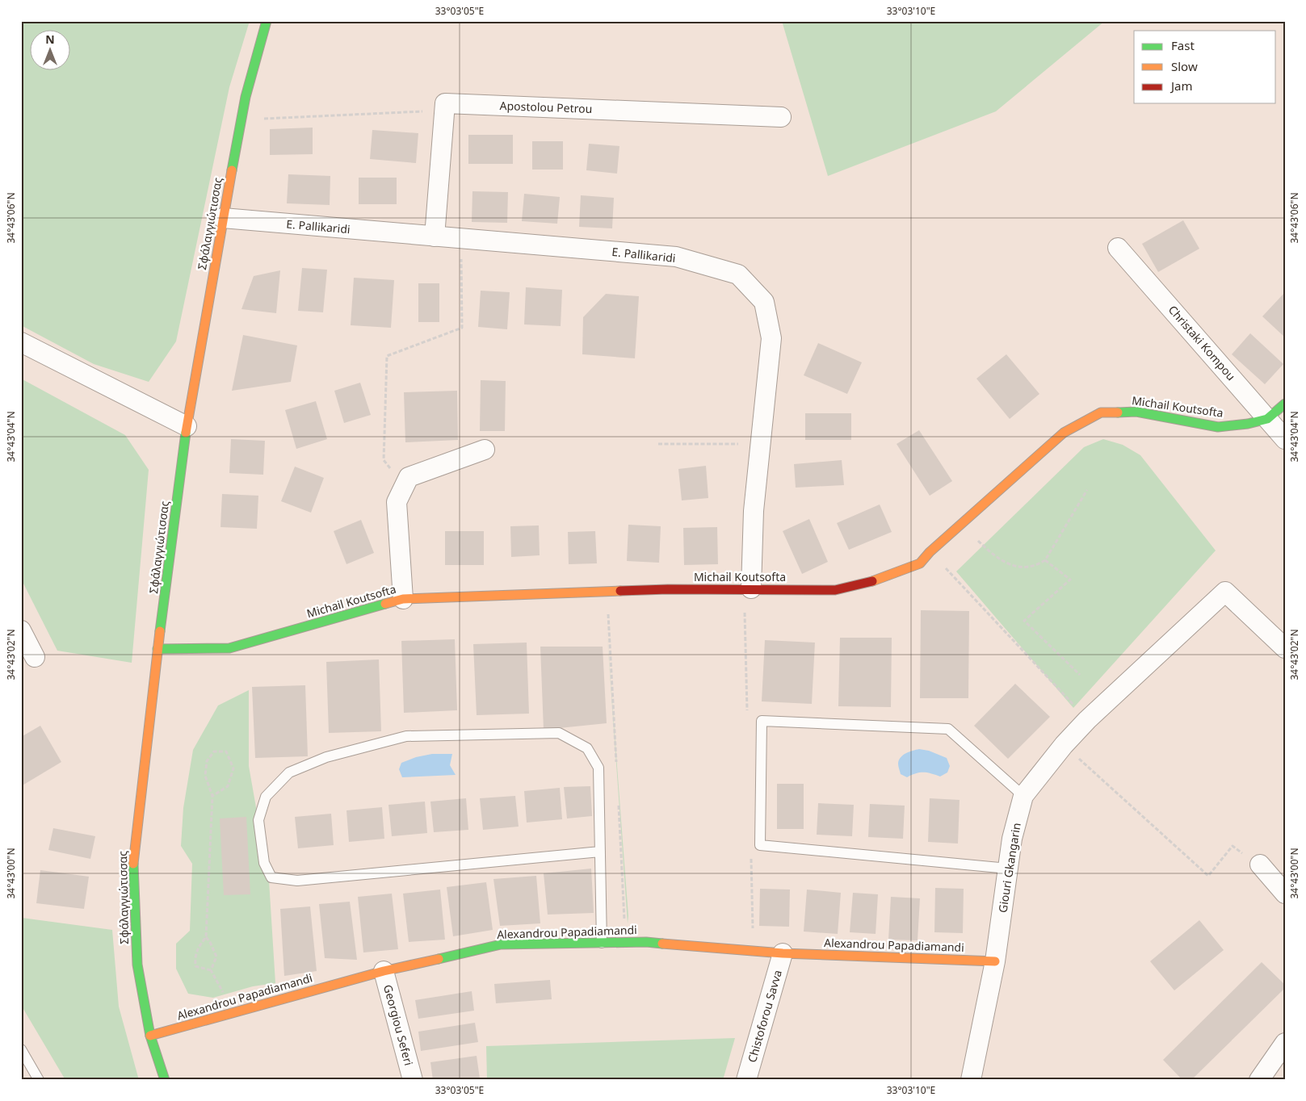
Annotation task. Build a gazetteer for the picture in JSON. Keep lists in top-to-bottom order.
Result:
{
  "streets": {
    "street": [
      "Apostolou Petrou",
      "Σφάλαγγιώτισσας",
      "E. Pallikaridi",
      "Christaki Kompou",
      "Michail Koutsofta",
      "Giouri Gkangarin",
      "Alexandrou Papadiamandi",
      "Chistoforou Savva",
      "Georgiou Seferi"
    ]
  },
  "crossings": [
    ["Σφάλαγγιώτισσας", "E. Pallikaridi"],
    ["Σφάλαγγιώτισσας", "Michail Koutsofta"],
    ["Σφάλαγγιώτισσας", "Alexandrou Papadiamandi"],
    ["E. Pallikaridi", "Michail Koutsofta"],
    ["Christaki Kompou", "Michail Koutsofta"],
    ["Giouri Gkangarin", "Alexandrou Papadiamandi"],
    ["Alexandrou Papadiamandi", "Chistoforou Savva"],
    ["Alexandrou Papadiamandi", "Georgiou Seferi"]
  ],
  "legend": ["Fast", "Slow", "Jam"],
  "north": "top",
  "coordinates": [
    "33°03'05\"E",
    "33°03'10\"E",
    "34°43'06\"N",
    "34°43'04\"N",
    "34°43'02\"N",
    "34°43'00\"N"
  ]
}
